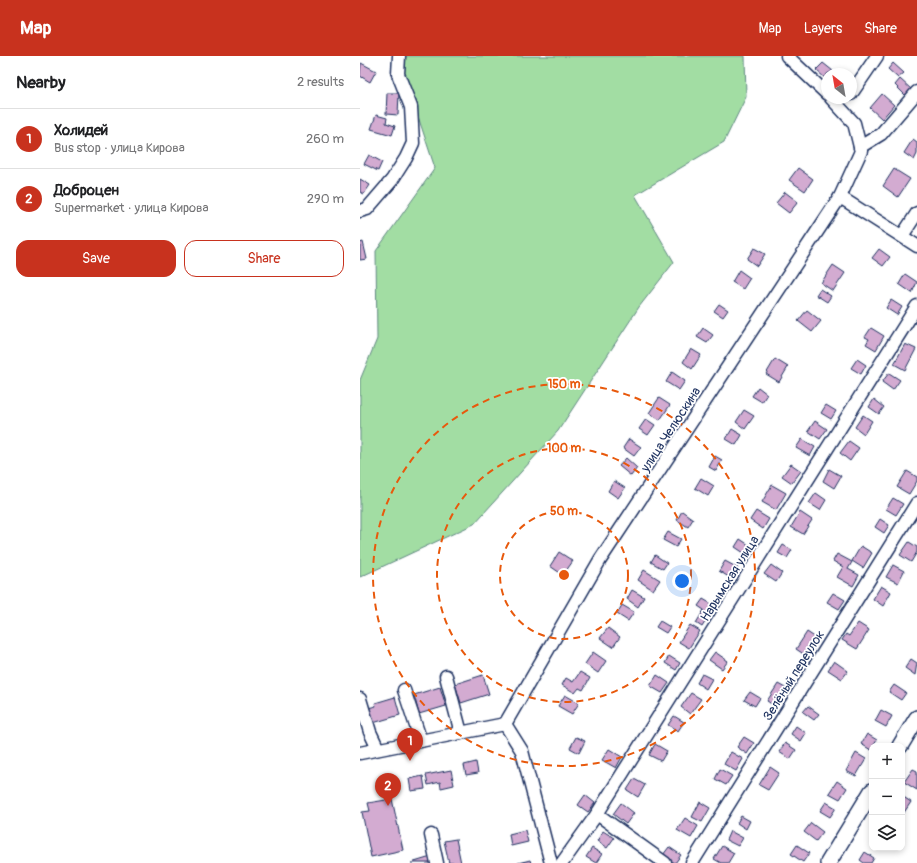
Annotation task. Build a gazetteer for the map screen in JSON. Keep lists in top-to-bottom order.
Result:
{
  "streets": {
    "street": ["улица Челюскина", "Нарымская улица", "Зелёный переулок"]
  },
  "north": "top left",
  "page": {
    "header": "Map",
    "nav": ["Map", "Layers", "Share"],
    "heading": ["Nearby", "2 results"],
    "list": [
      {
        "mark": "1",
        "name": "Холидей",
        "note": "Bus stop · улица Кирова",
        "value": "260 m"
      },
      {
        "mark": "2",
        "name": "Доброцен",
        "note": "Supermarket · улица Кирова",
        "value": "290 m"
      }
    ],
    "buttons": ["Save", "Share"],
    "pins": ["1", "2"],
    "map_buttons": ["+", "−"]
  },
  "rings": ["150 m", "100 m", "50 m"]
}
